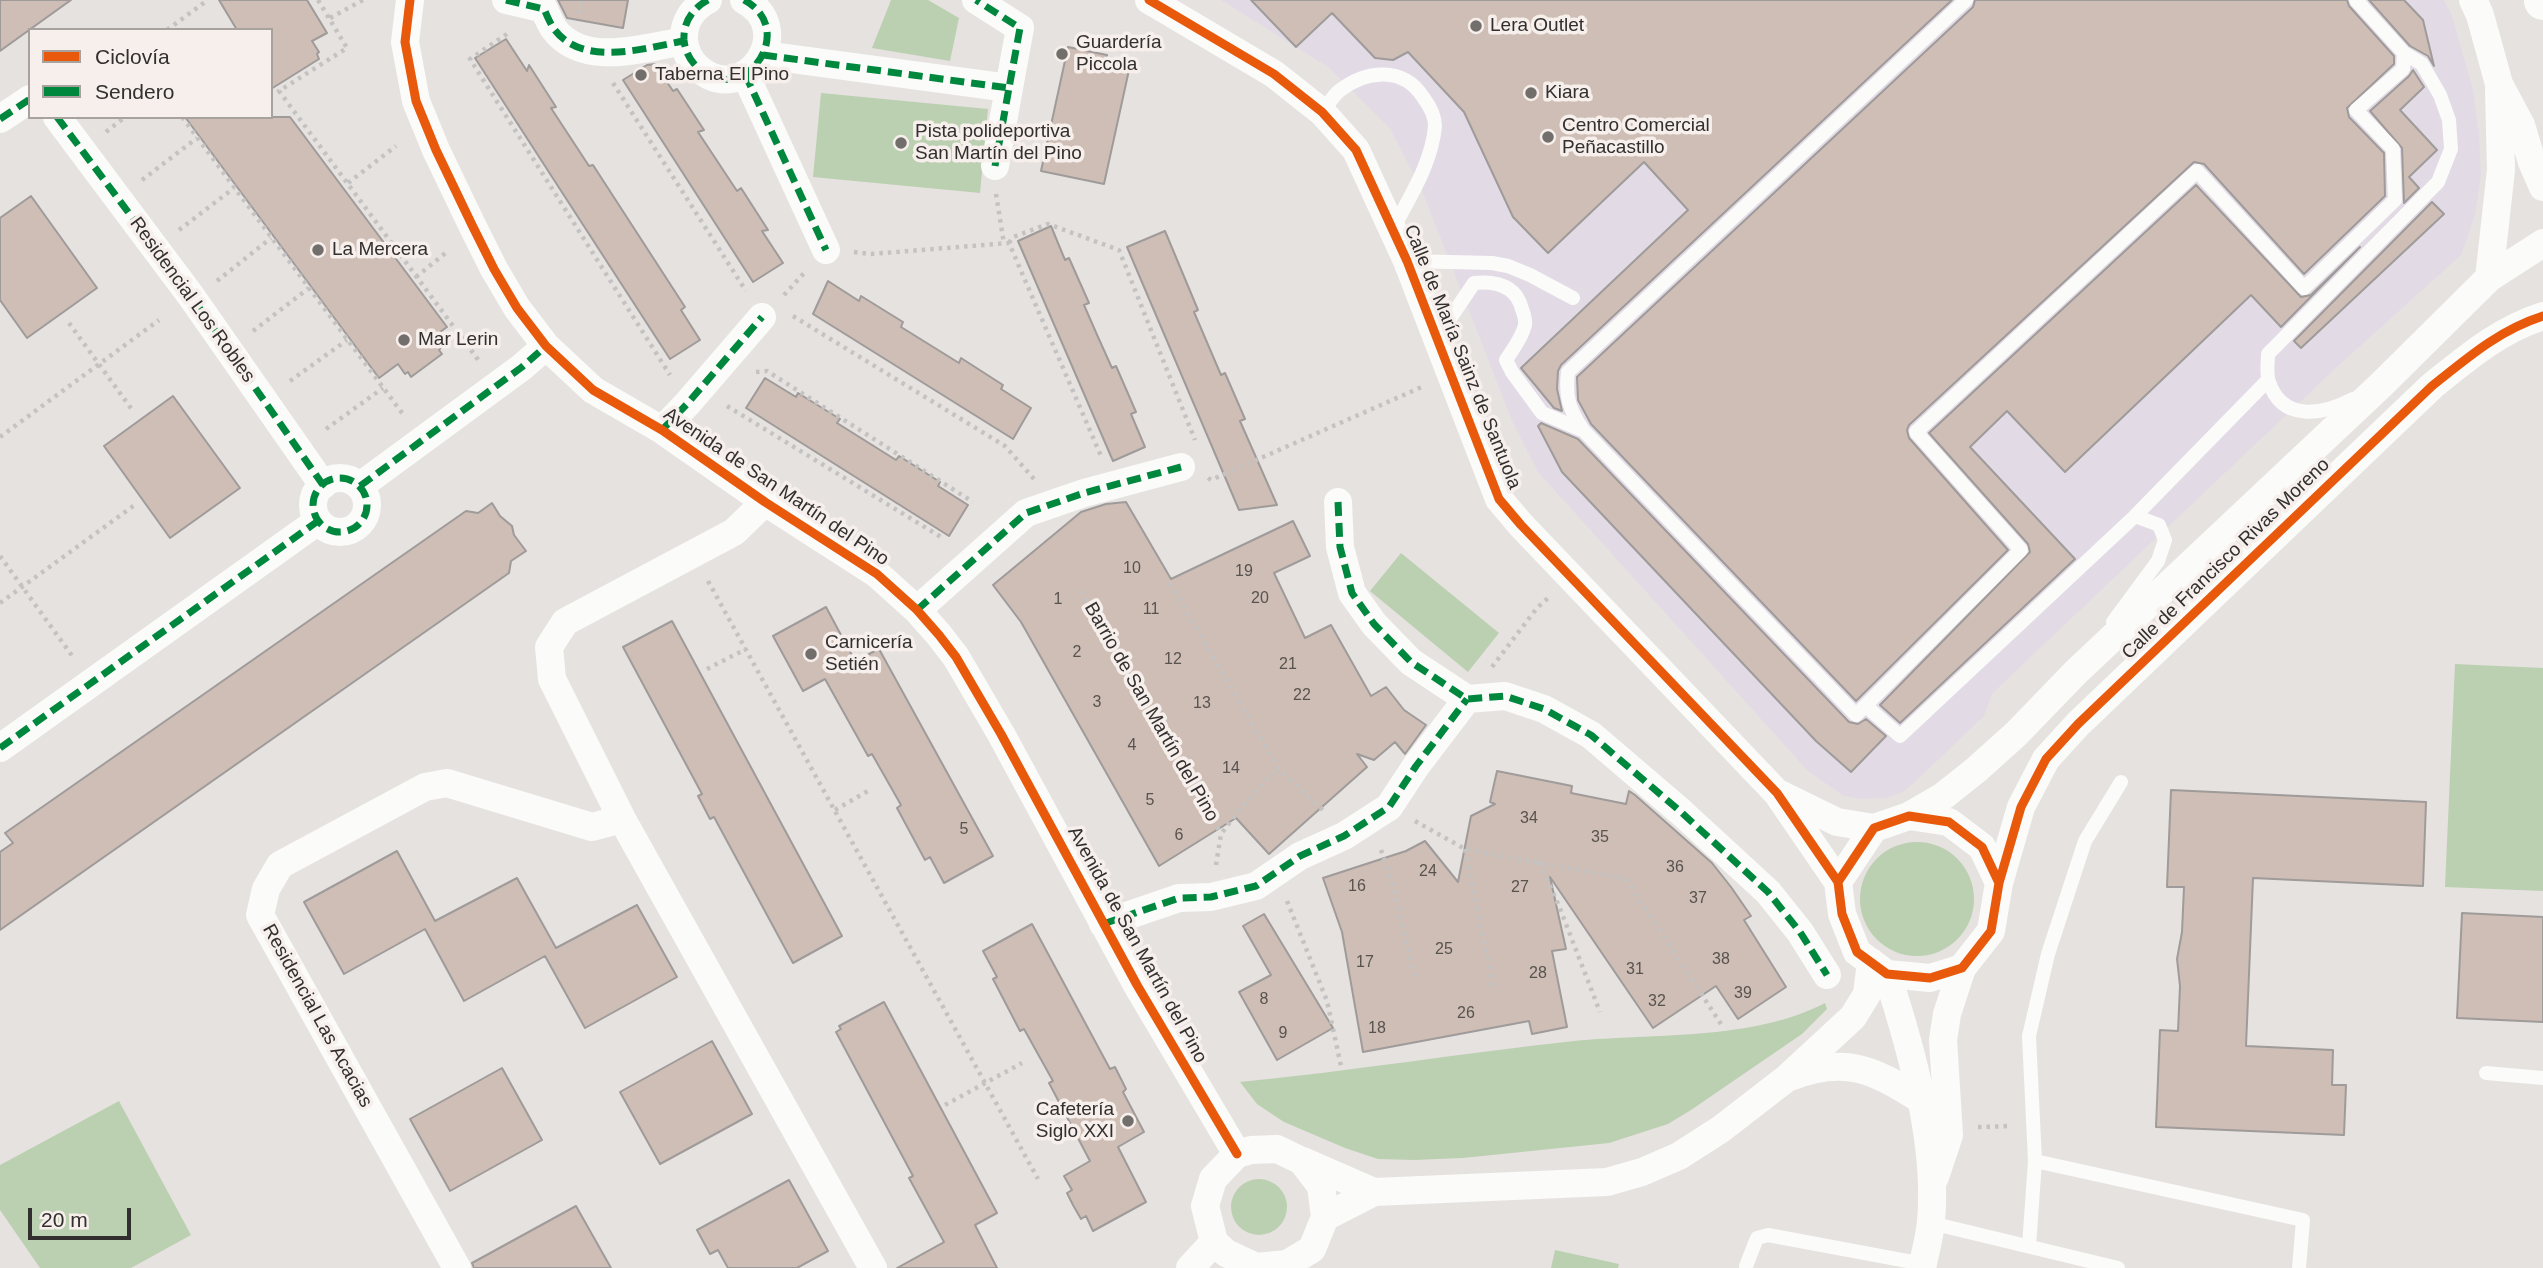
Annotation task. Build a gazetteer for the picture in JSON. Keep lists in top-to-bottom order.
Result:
{
  "streets": {
    "street": [
      "Residencial Los Robles",
      "Calle de María Sainz de Santuola",
      "Avenida de San Martín del Pino",
      "Calle de Francisco Rivas Moreno",
      "Residencial Las Acacias"
    ],
    "path": ["Barrio de San Martín del Pino"]
  },
  "crossings": [
    ["Calle de María Sainz de Santuola", "Calle de Francisco Rivas Moreno"]
  ],
  "places": [
    "Lera Outlet",
    "Guardería Piccola",
    "Taberna El Pino",
    "Kiara",
    "Centro Comercial Peñacastillo",
    "Pista polideportiva San Martín del Pino",
    "La Mercera",
    "Mar Lerin",
    "Carnicería Setién",
    "Cafetería Siglo XXI"
  ],
  "house_numbers": [
    "10",
    "19",
    "20",
    "1",
    "11",
    "2",
    "12",
    "21",
    "22",
    "3",
    "13",
    "4",
    "14",
    "5",
    "34",
    "5",
    "6",
    "35",
    "36",
    "24",
    "16",
    "27",
    "37",
    "25",
    "38",
    "17",
    "31",
    "28",
    "39",
    "8",
    "32",
    "26",
    "18",
    "9"
  ],
  "legend": ["Ciclovía", "Sendero"],
  "scale_bar": "20 m"
}
